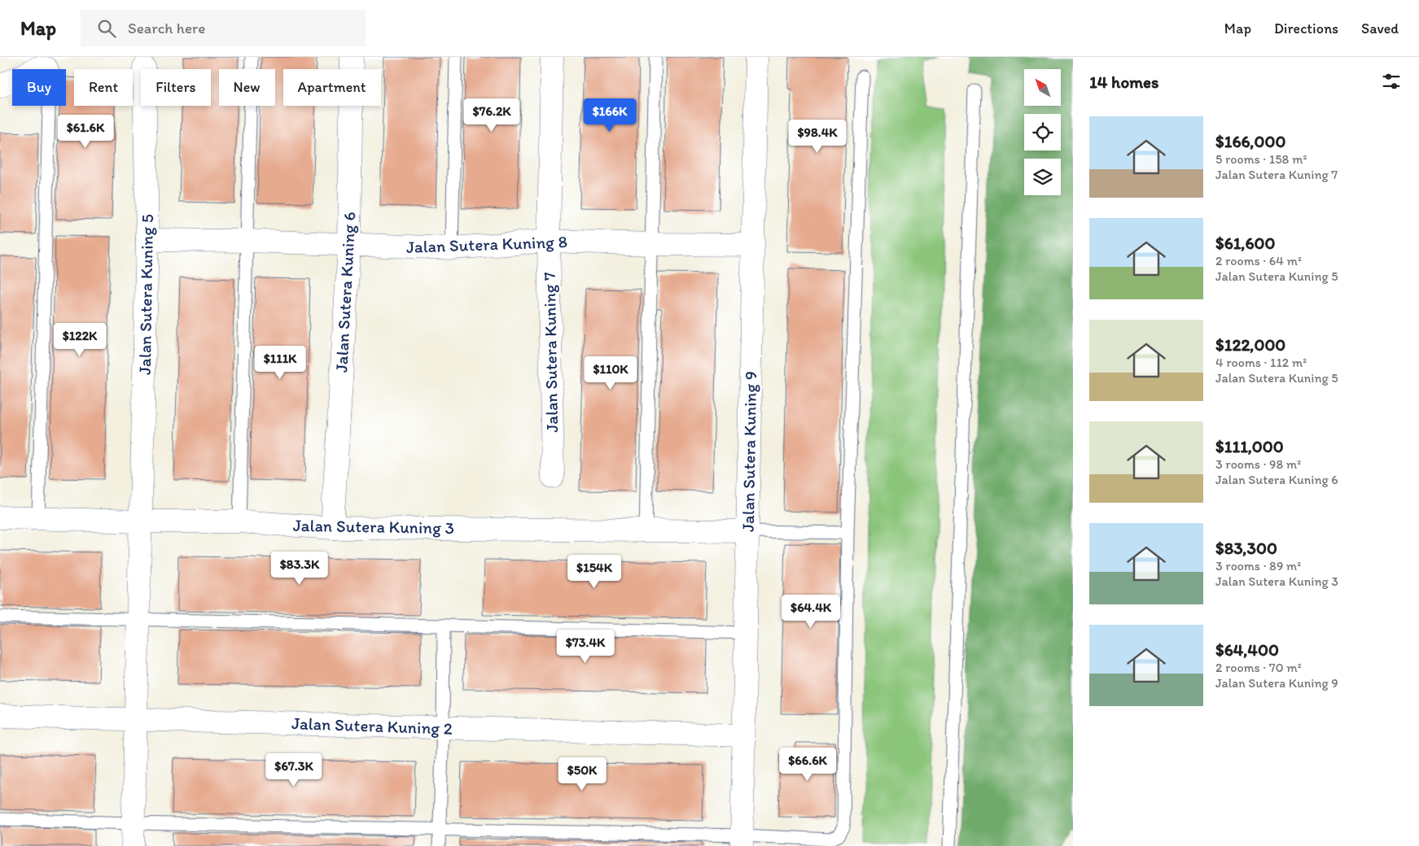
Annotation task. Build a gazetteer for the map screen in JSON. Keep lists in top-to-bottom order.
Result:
{
  "streets": {
    "street": [
      "Jalan Sutera Kuning 8",
      "Jalan Sutera Kuning 6",
      "Jalan Sutera Kuning 5",
      "Jalan Sutera Kuning 7",
      "Jalan Sutera Kuning 9",
      "Jalan Sutera Kuning 3",
      "Jalan Sutera Kuning 2"
    ]
  },
  "crossings": [
    ["Jalan Sutera Kuning 8", "Jalan Sutera Kuning 6"],
    ["Jalan Sutera Kuning 8", "Jalan Sutera Kuning 5"],
    ["Jalan Sutera Kuning 8", "Jalan Sutera Kuning 7"],
    ["Jalan Sutera Kuning 8", "Jalan Sutera Kuning 9"],
    ["Jalan Sutera Kuning 6", "Jalan Sutera Kuning 3"],
    ["Jalan Sutera Kuning 5", "Jalan Sutera Kuning 3"],
    ["Jalan Sutera Kuning 5", "Jalan Sutera Kuning 2"],
    ["Jalan Sutera Kuning 9", "Jalan Sutera Kuning 3"],
    ["Jalan Sutera Kuning 9", "Jalan Sutera Kuning 2"]
  ],
  "north": "top left",
  "page": {
    "header": "Map",
    "search": "Search here",
    "nav": ["Map", "Directions", "Saved"],
    "heading": "14 homes",
    "chip": [
      "Buy",
      "Rent",
      "Filters",
      "New",
      "Apartment"
    ],
    "price": [
      "$76.2K",
      "$166K",
      "$61.6K",
      "$98.4K",
      "$122K",
      "$111K",
      "$110K",
      "$83.3K",
      "$154K",
      "$64.4K",
      "$73.4K",
      "$66.6K",
      "$67.3K",
      "$50K"
    ],
    "list": [
      {
        "name": "$166,000",
        "note": "5 rooms · 158 m² · Jalan Sutera Kuning 7"
      },
      {
        "name": "$61,600",
        "note": "2 rooms · 64 m² · Jalan Sutera Kuning 5"
      },
      {
        "name": "$122,000",
        "note": "4 rooms · 112 m² · Jalan Sutera Kuning 5"
      },
      {
        "name": "$111,000",
        "note": "3 rooms · 98 m² · Jalan Sutera Kuning 6"
      },
      {
        "name": "$83,300",
        "note": "3 rooms · 89 m² · Jalan Sutera Kuning 3"
      },
      {
        "name": "$64,400",
        "note": "2 rooms · 70 m² · Jalan Sutera Kuning 9"
      }
    ]
  }
}
